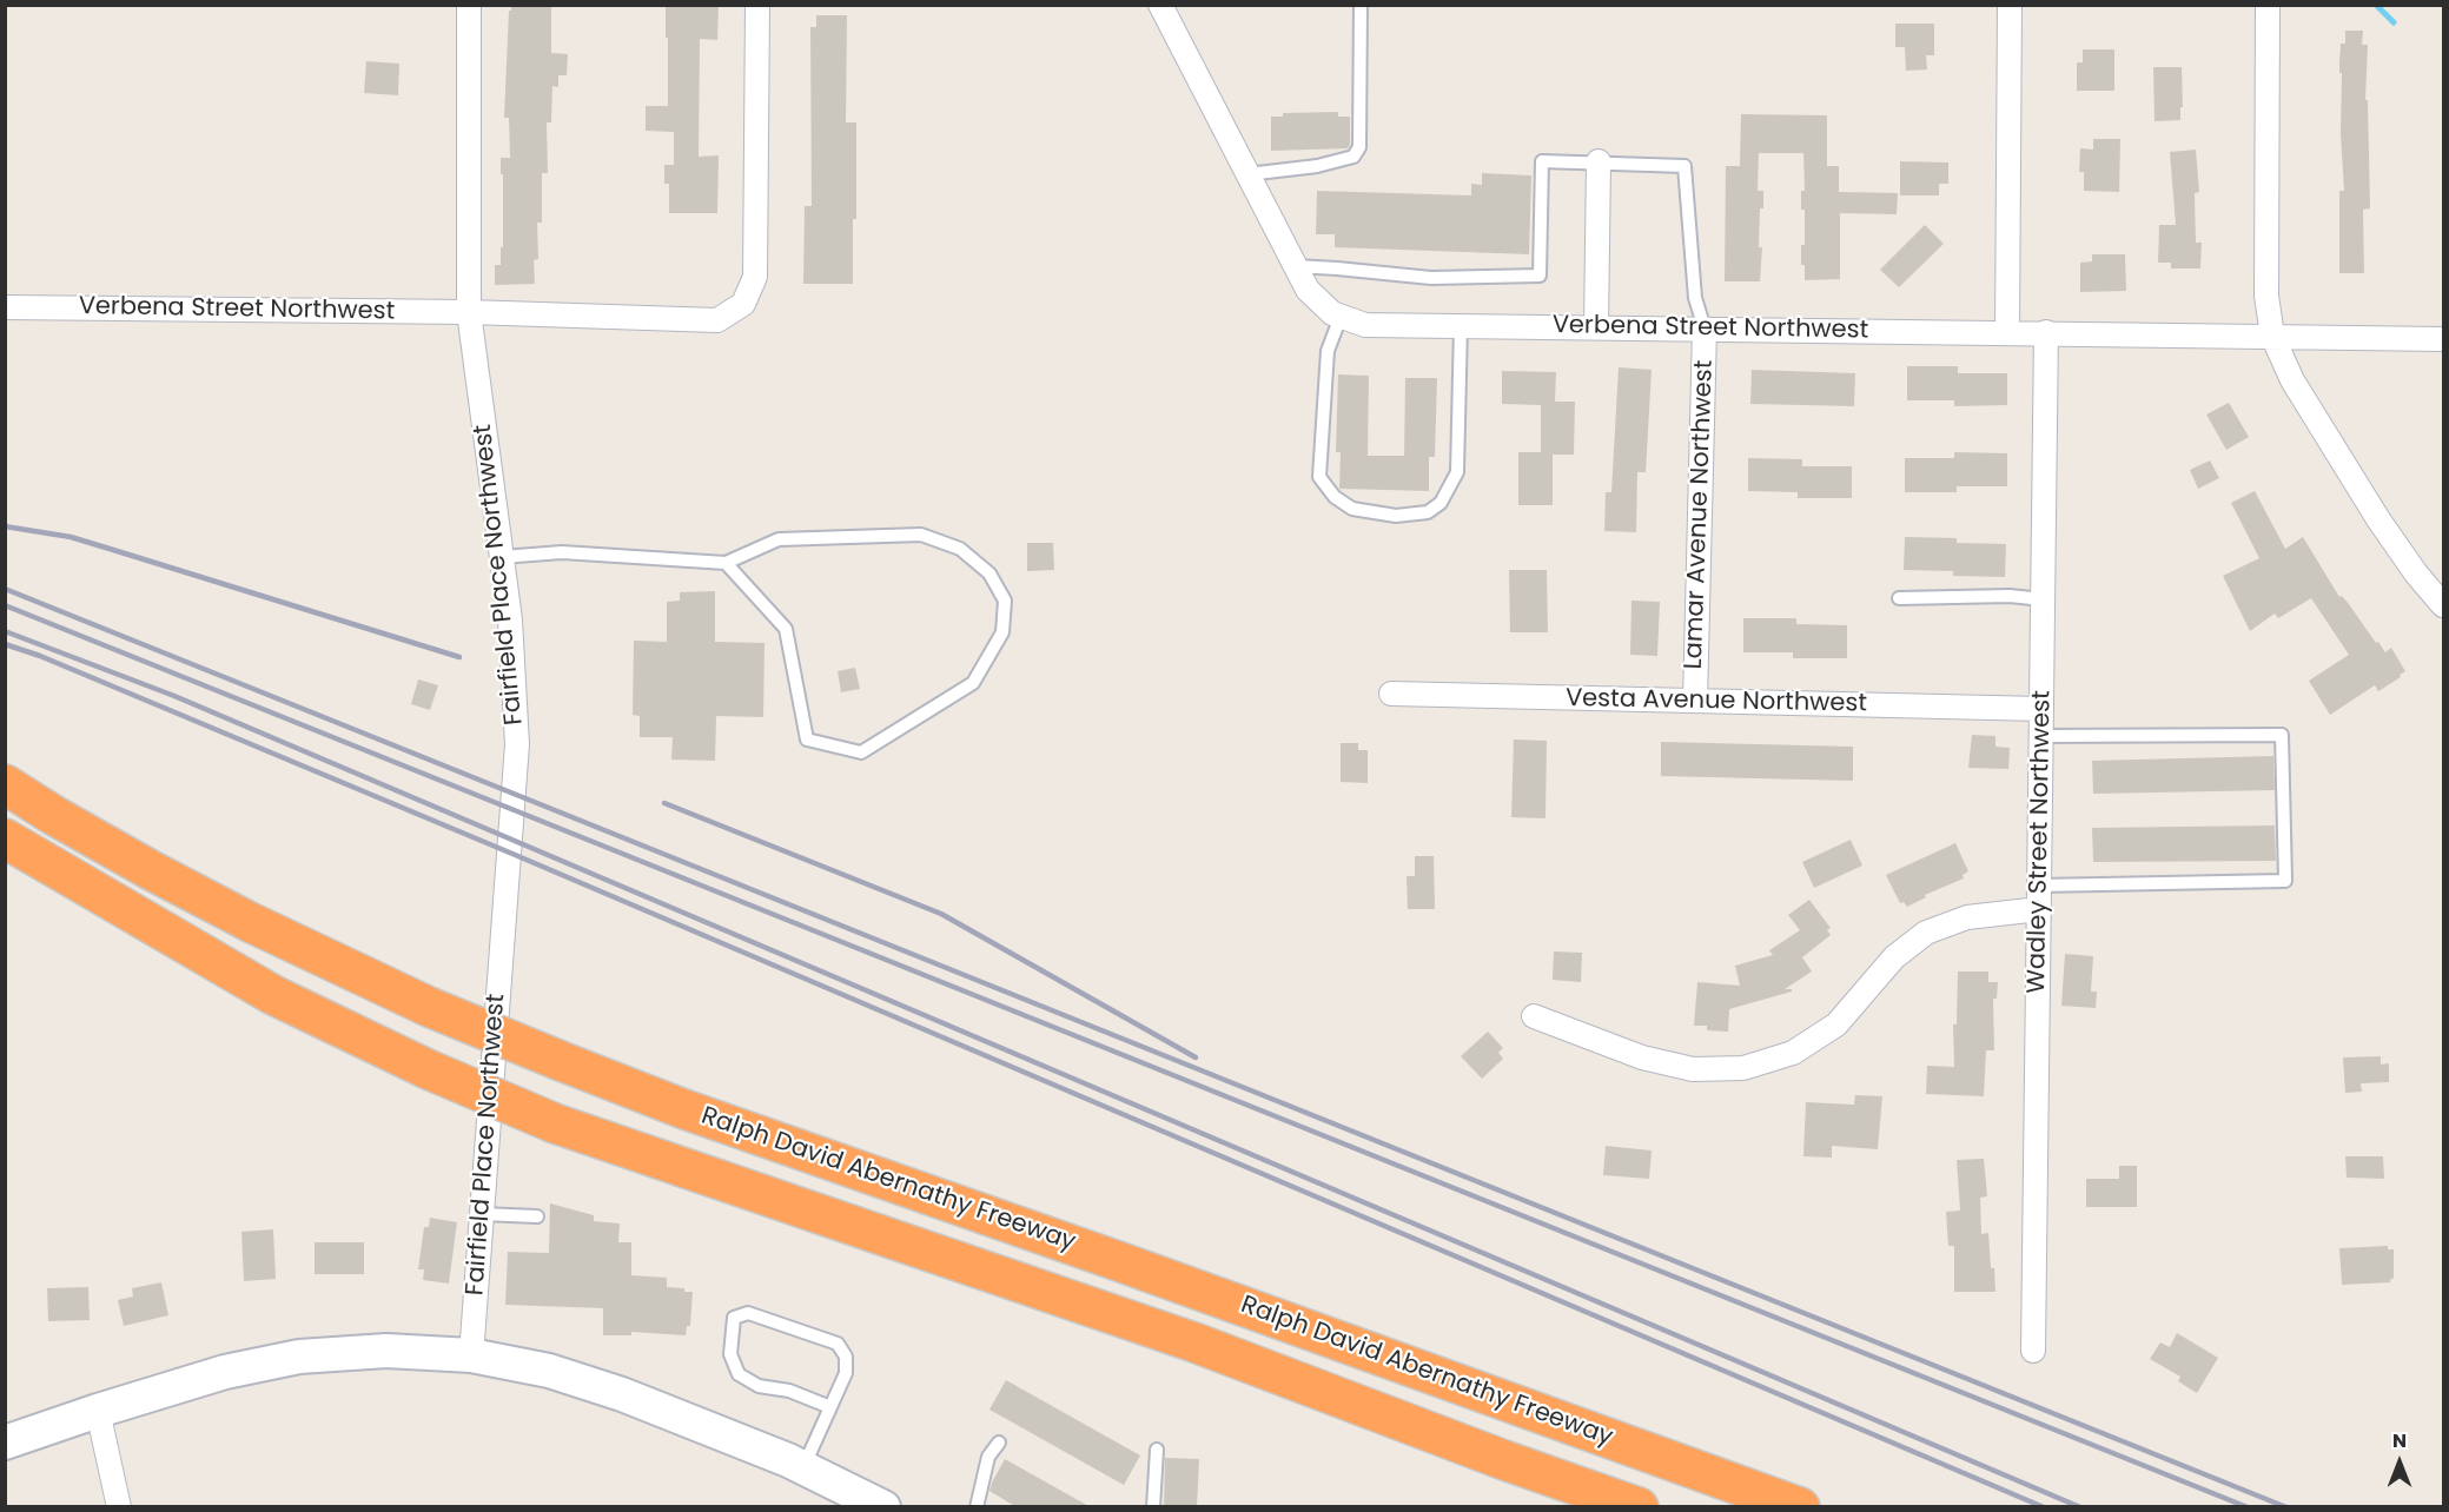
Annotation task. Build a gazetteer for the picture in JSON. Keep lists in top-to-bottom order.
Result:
{
  "streets": {
    "highway": ["Ralph David Abernathy Freeway"],
    "street": [
      "Verbena Street Northwest",
      "Lamar Avenue Northwest",
      "Fairfield Place Northwest",
      "Vesta Avenue Northwest",
      "Wadley Street Northwest"
    ]
  },
  "crossings": [
    ["Verbena Street Northwest", "Lamar Avenue Northwest"],
    ["Verbena Street Northwest", "Fairfield Place Northwest"],
    ["Verbena Street Northwest", "Wadley Street Northwest"],
    ["Lamar Avenue Northwest", "Vesta Avenue Northwest"],
    ["Vesta Avenue Northwest", "Wadley Street Northwest"]
  ],
  "north": "top"
}
